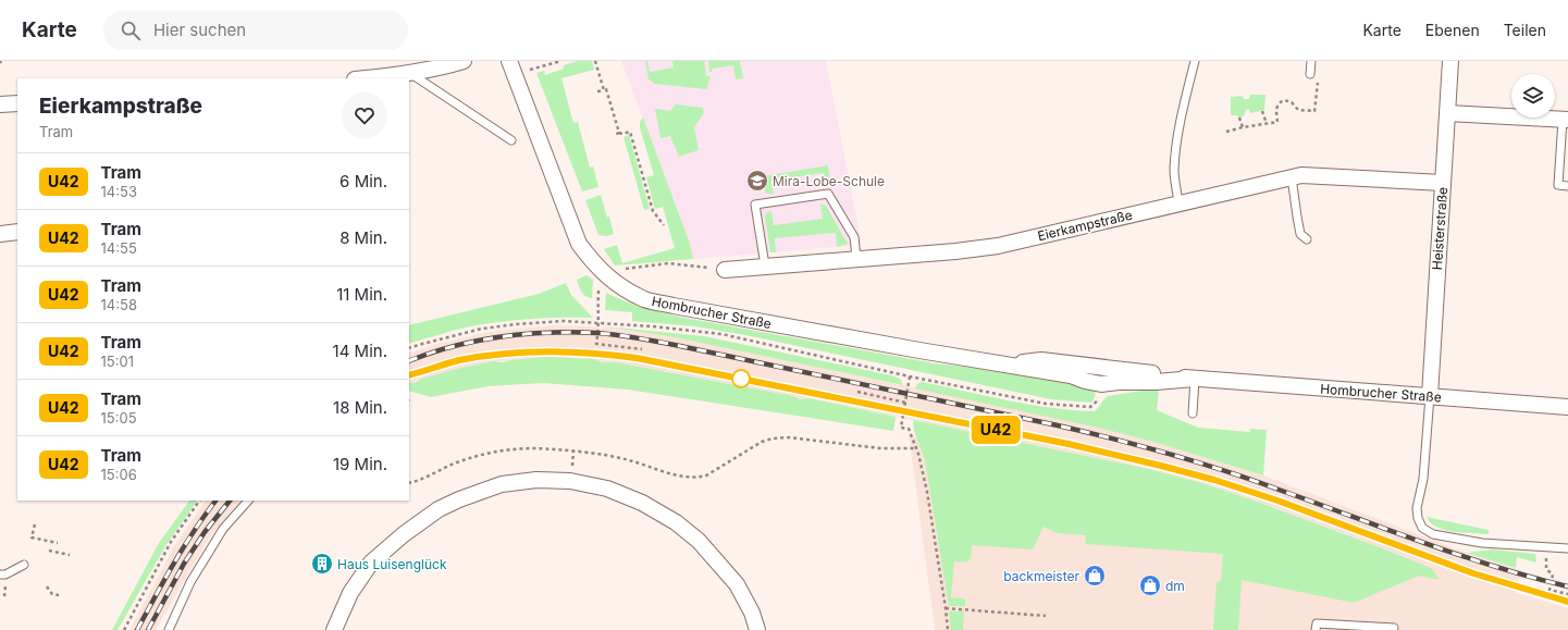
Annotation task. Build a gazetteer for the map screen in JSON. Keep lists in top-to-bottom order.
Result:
{
  "streets": {
    "street": ["Eierkampstraße", "Heisterstraße", "Hombrucher Straße"]
  },
  "crossings": [
    ["Eierkampstraße", "Heisterstraße"],
    ["Heisterstraße", "Hombrucher Straße"]
  ],
  "places": {
    "school or university": ["Mira-Lobe-Schule"],
    "building": ["Haus Luisenglück"],
    "shop": ["backmeister", "dm"]
  },
  "lines": ["tram line U42"],
  "page": {
    "header": "Karte",
    "search": "Hier suchen",
    "nav": ["Karte", "Ebenen", "Teilen"],
    "on_map": "U42",
    "heading": ["Eierkampstraße", "Tram"],
    "list": [
      {
        "mark": "U42",
        "name": "Tram",
        "note": "14:53",
        "value": "6 Min."
      },
      {
        "mark": "U42",
        "name": "Tram",
        "note": "14:55",
        "value": "8 Min."
      },
      {
        "mark": "U42",
        "name": "Tram",
        "note": "14:58",
        "value": "11 Min."
      },
      {
        "mark": "U42",
        "name": "Tram",
        "note": "15:01",
        "value": "14 Min."
      },
      {
        "mark": "U42",
        "name": "Tram",
        "note": "15:05",
        "value": "18 Min."
      },
      {
        "mark": "U42",
        "name": "Tram",
        "note": "15:06",
        "value": "19 Min."
      }
    ]
  }
}
